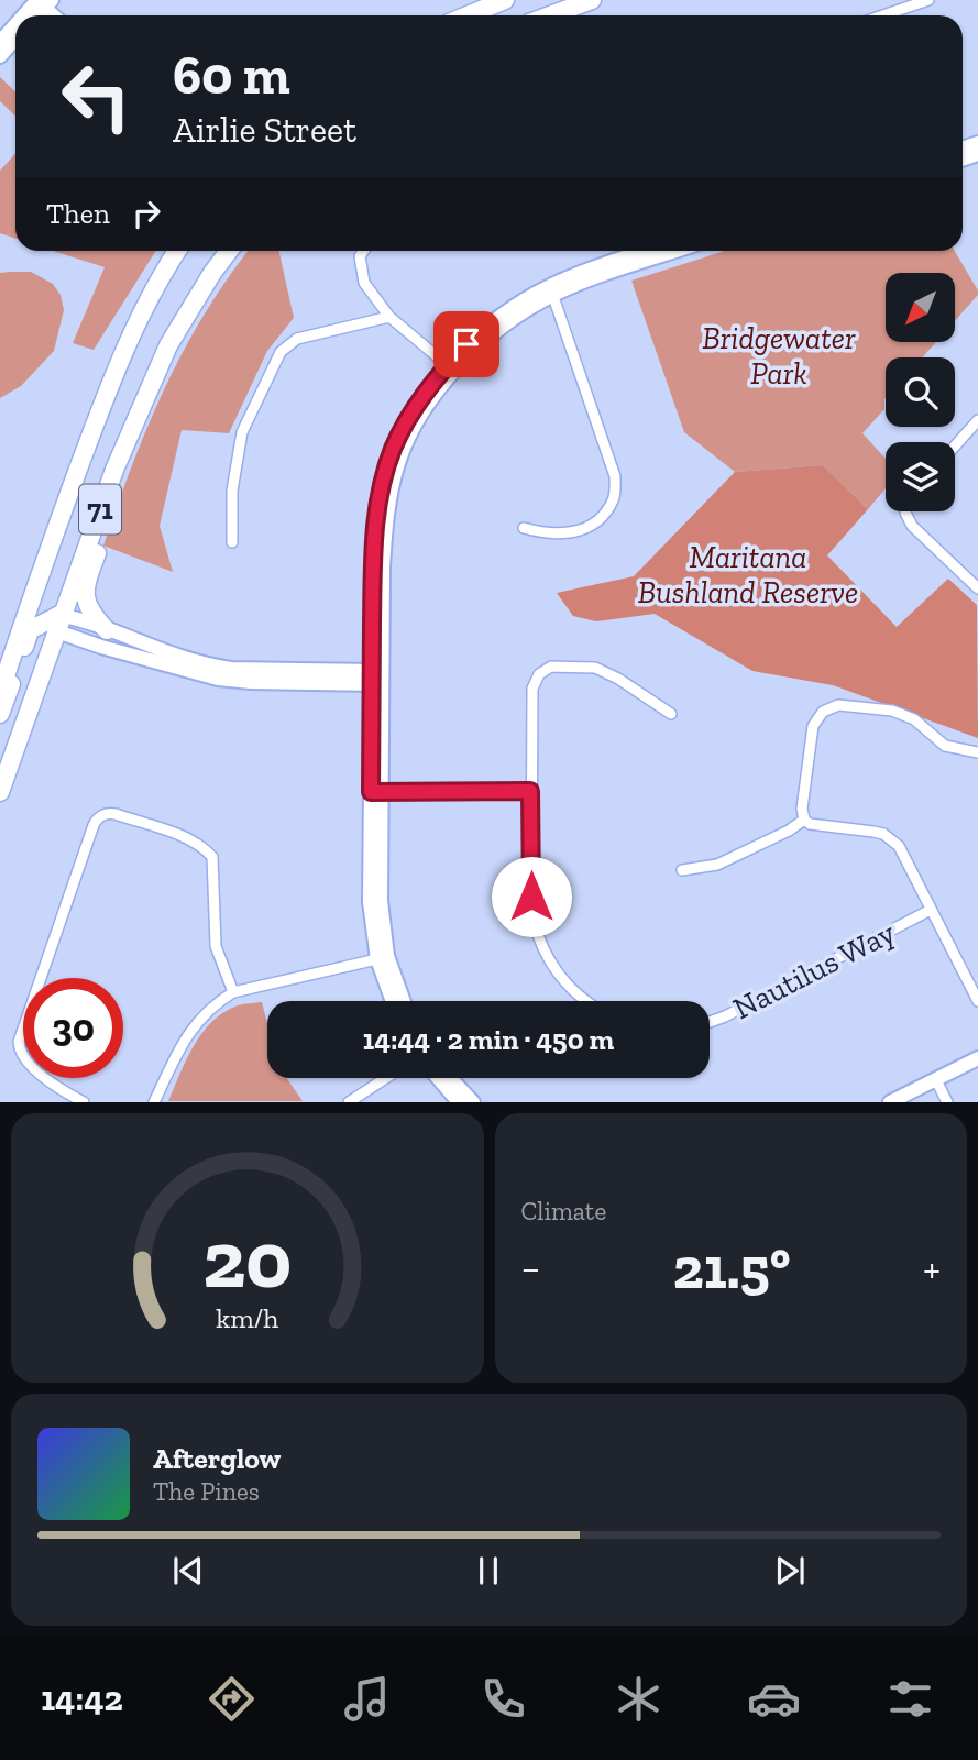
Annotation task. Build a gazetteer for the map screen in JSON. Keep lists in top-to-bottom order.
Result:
{
  "streets": {
    "highway": ["71"],
    "street": ["Nautilus Way"]
  },
  "parks": ["Bridgewater Park", "Maritana Bushland Reserve"],
  "north": "bottom left",
  "page": {
    "turn": ["60 m", "Airlie Street"],
    "then": "Then",
    "limit": "30",
    "trip": "14:44 · 2 min · 450 m",
    "tile": "Climate",
    "heat": ["−", "21.5°", "+"],
    "song": ["Afterglow", "The Pines"],
    "tabs": "14:42",
    "gauge": ["20", "km/h"]
  }
}
